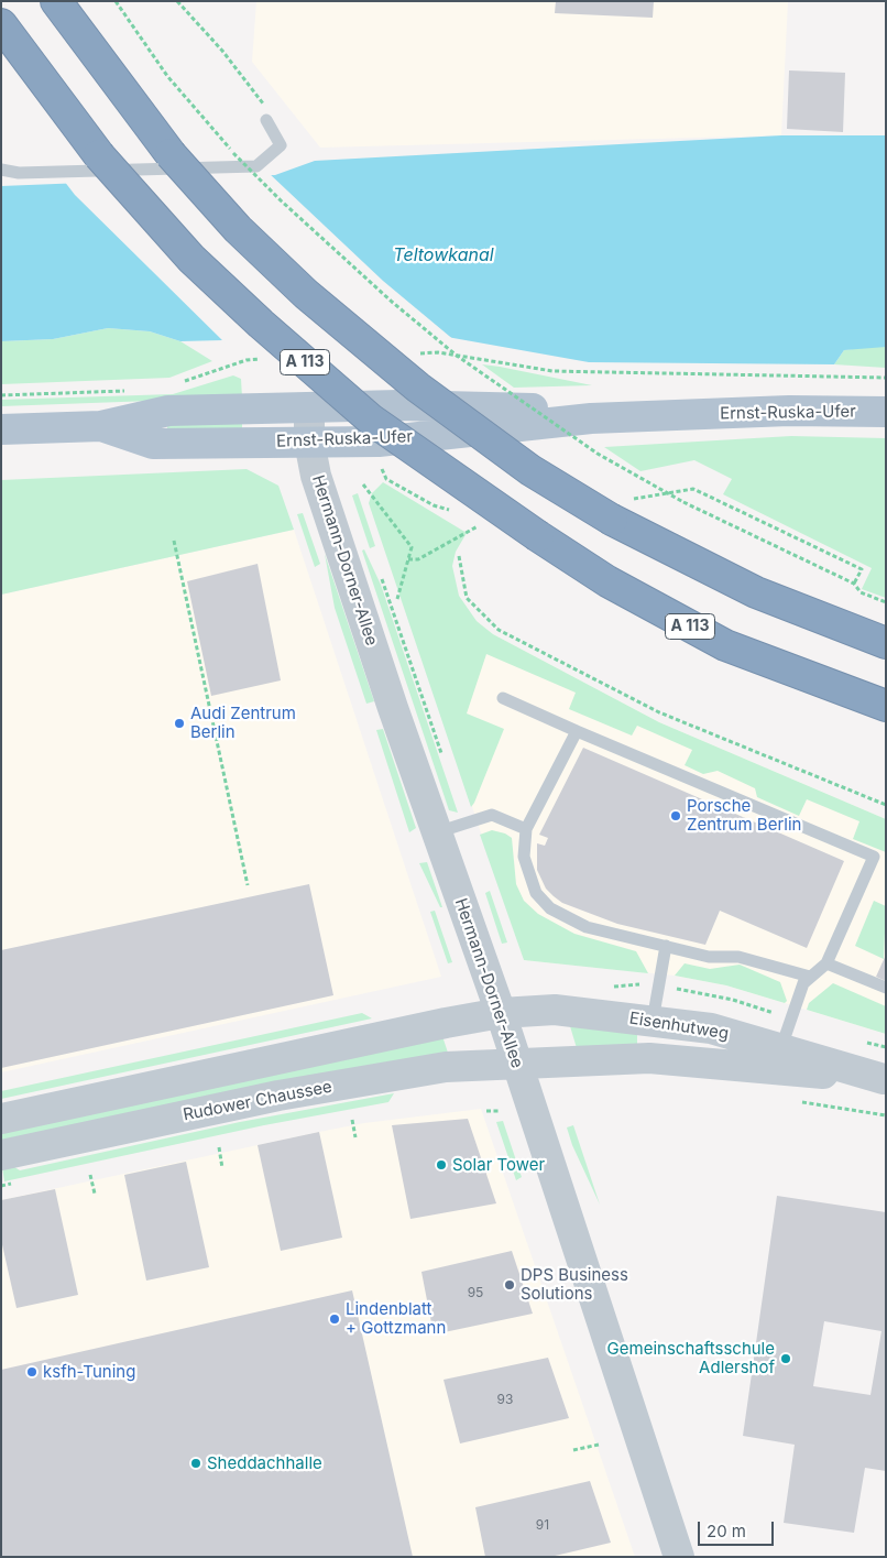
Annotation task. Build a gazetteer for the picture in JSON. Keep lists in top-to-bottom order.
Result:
{
  "streets": {
    "highway": ["A 113"],
    "main road": ["Ernst-Ruska-Ufer"],
    "street": ["Hermann-Dorner-Allee", "Eisenhutweg", "Rudower Chaussee"]
  },
  "crossings": [
    ["Ernst-Ruska-Ufer", "Hermann-Dorner-Allee"],
    ["Hermann-Dorner-Allee", "Eisenhutweg"],
    ["Hermann-Dorner-Allee", "Rudower Chaussee"],
    ["Eisenhutweg", "Rudower Chaussee"]
  ],
  "water": ["Teltowkanal"],
  "places": [
    "Audi Zentrum Berlin",
    "Porsche Zentrum Berlin",
    "Solar Tower",
    "DPS Business Solutions",
    "Lindenblatt + Gottzmann",
    "Gemeinschaftsschule Adlershof",
    "ksfh-Tuning",
    "Sheddachhalle"
  ],
  "house_numbers": ["95", "93", "91"],
  "scale_bar": "20 m"
}
